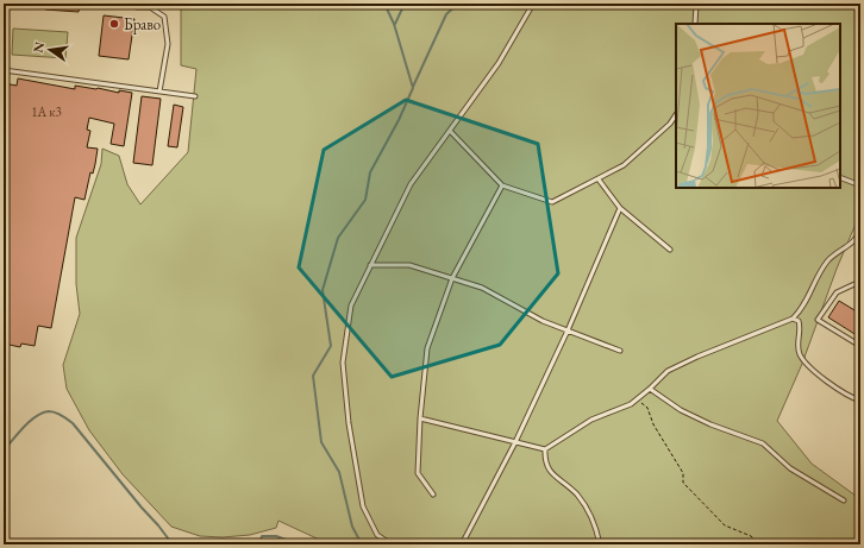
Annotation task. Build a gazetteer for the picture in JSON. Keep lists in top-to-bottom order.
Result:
{
  "places": ["Браво"],
  "house_numbers": ["1А к3"],
  "north": "left"
}
